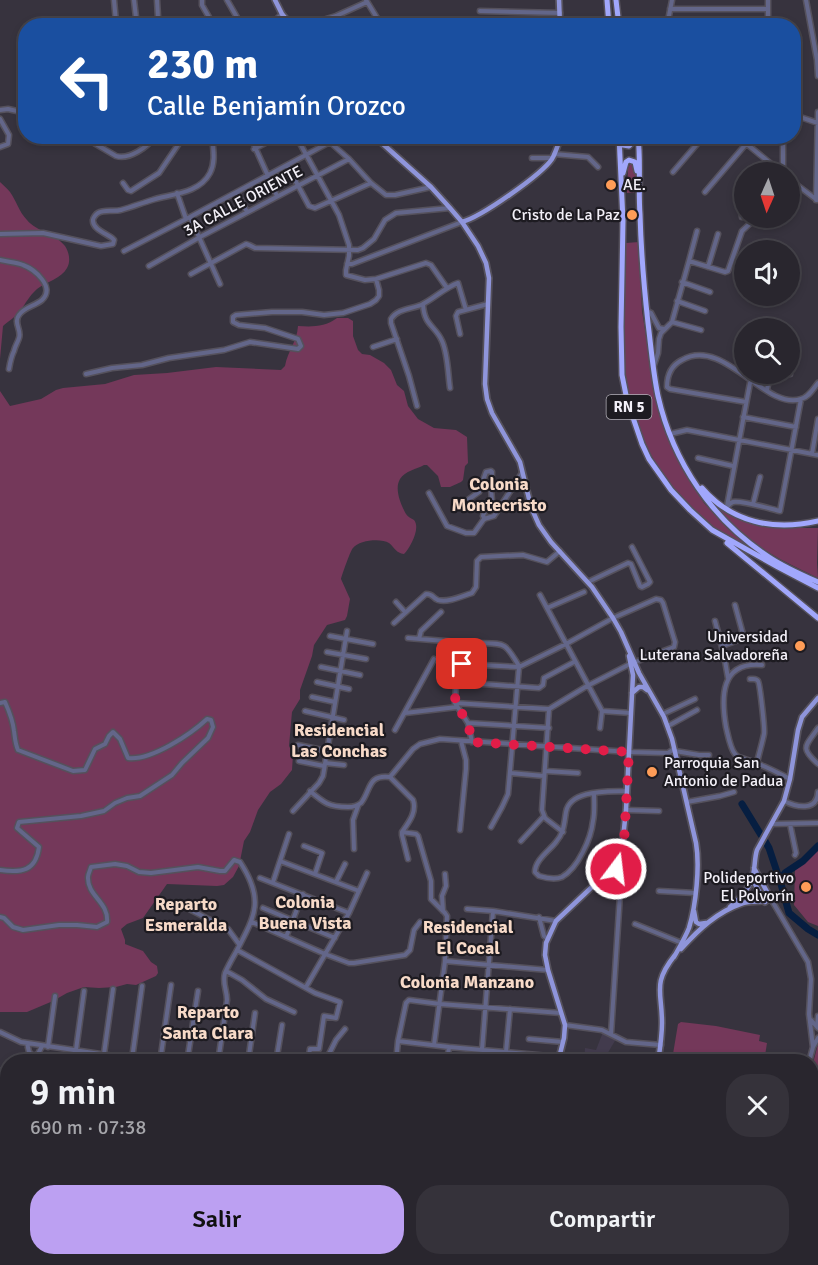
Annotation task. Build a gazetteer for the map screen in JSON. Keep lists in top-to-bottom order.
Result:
{
  "streets": {
    "highway": ["RN 5"],
    "street": ["3A CALLE ORIENTE"]
  },
  "districts": [
    "Colonia Montecristo",
    "Residencial Las Conchas",
    "Colonia Buena Vista",
    "Reparto Esmeralda",
    "Residencial El Cocal",
    "Colonia Manzano",
    "Reparto Santa Clara"
  ],
  "places": [
    "AE.",
    "Cristo de La Paz",
    "Universidad Luterana Salvadoreña",
    "Parroquia San Antonio de Padua",
    "Polideportivo El Polvorín"
  ],
  "north": "bottom",
  "page": {
    "turn": ["230 m", "Calle Benjamín Orozco"],
    "heading": ["9 min", "690 m · 07:38"],
    "buttons": ["Salir", "Compartir"]
  }
}
